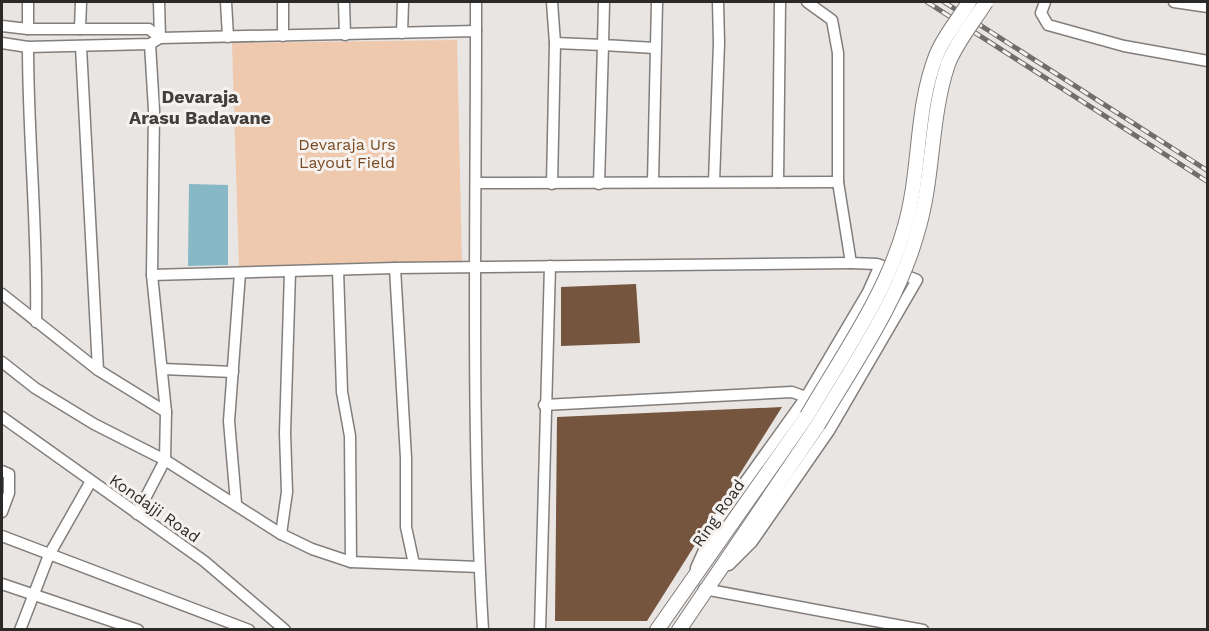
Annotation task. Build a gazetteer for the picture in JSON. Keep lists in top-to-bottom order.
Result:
{
  "streets": {
    "main road": ["Ring Road"],
    "street": ["Kondajji Road"]
  },
  "districts": ["Devaraja Arasu Badavane"],
  "parks": ["Devaraja Urs Layout Field"]
}
